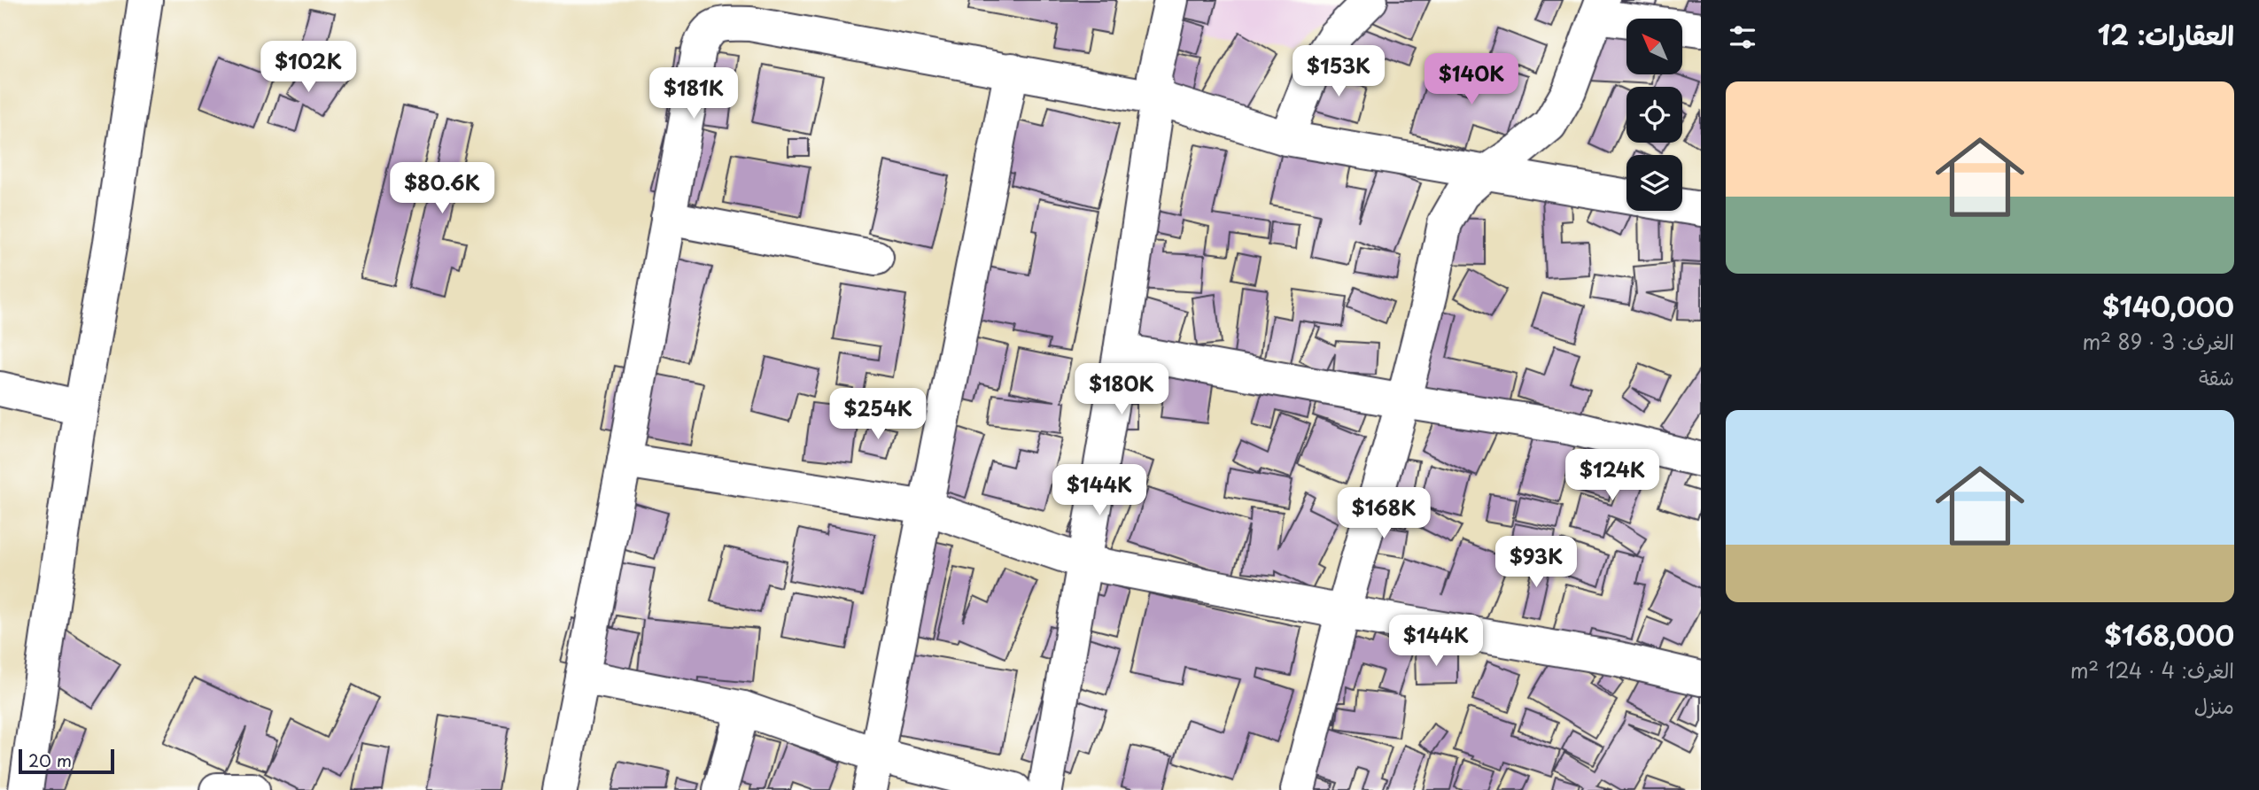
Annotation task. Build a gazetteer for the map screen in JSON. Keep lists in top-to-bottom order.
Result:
{
  "scale_bar": "20 m",
  "north": "top left",
  "page": {
    "heading": "العقارات: 12",
    "price": [
      "$102K",
      "$153K",
      "$140K",
      "$181K",
      "$80.6K",
      "$180K",
      "$254K",
      "$124K",
      "$144K",
      "$168K",
      "$93K",
      "$144K"
    ],
    "list": [
      {
        "name": "$140,000",
        "note": "الغرف: 3 · 89 m² · شقة"
      },
      {
        "name": "$168,000",
        "note": "الغرف: 4 · 124 m² · منزل"
      }
    ],
    "scale": "20 m"
  }
}
